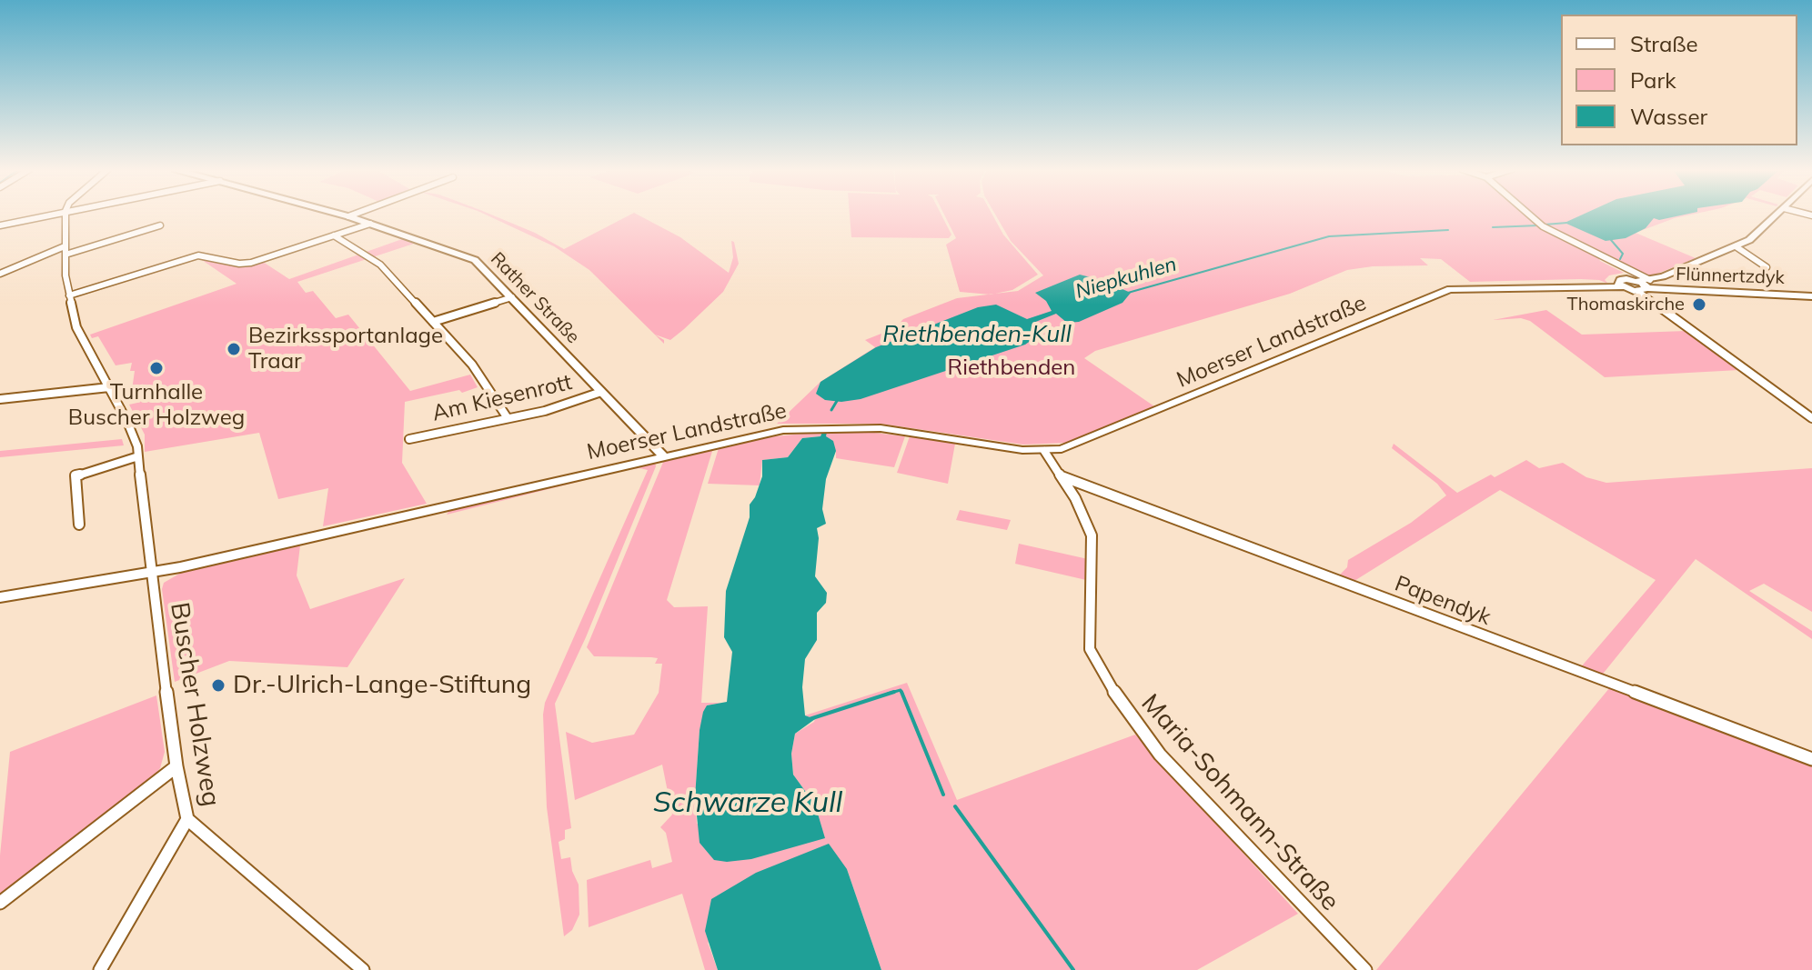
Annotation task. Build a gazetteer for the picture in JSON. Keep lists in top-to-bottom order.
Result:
{
  "streets": {
    "main road": ["Flünnertzdyk", "Rather Straße", "Moerser Landstraße"],
    "street": [
      "Am Kiesenrott",
      "Papendyk",
      "Buscher Holzweg",
      "Maria-Sohmann-Straße"
    ]
  },
  "crossings": [
    ["Flünnertzdyk", "Moerser Landstraße"],
    ["Rather Straße", "Moerser Landstraße"],
    ["Rather Straße", "Am Kiesenrott"],
    ["Moerser Landstraße", "Buscher Holzweg"],
    ["Moerser Landstraße", "Maria-Sohmann-Straße"],
    ["Papendyk", "Maria-Sohmann-Straße"]
  ],
  "water": ["Niepkuhlen", "Riethbenden-Kull", "Schwarze Kull"],
  "parks": ["Riethbenden"],
  "places": [
    "Thomaskirche",
    "Bezirkssportanlage Traar",
    "Turnhalle Buscher Holzweg",
    "Dr.-Ulrich-Lange-Stiftung"
  ],
  "legend": ["Straße", "Park", "Wasser"]
}
